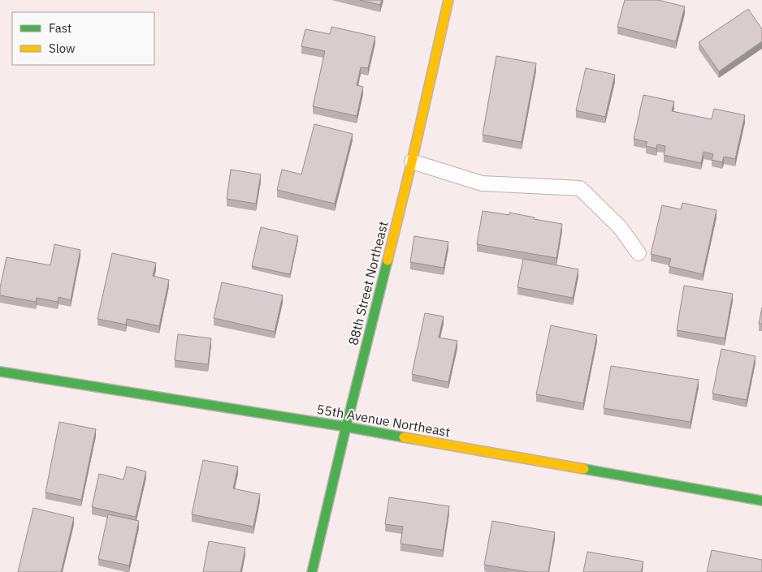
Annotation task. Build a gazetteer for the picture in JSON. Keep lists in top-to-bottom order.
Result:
{
  "streets": {
    "street": ["88th Street Northeast", "55th Avenue Northeast"]
  },
  "crossings": [
    ["88th Street Northeast", "55th Avenue Northeast"]
  ],
  "legend": ["Fast", "Slow"]
}
